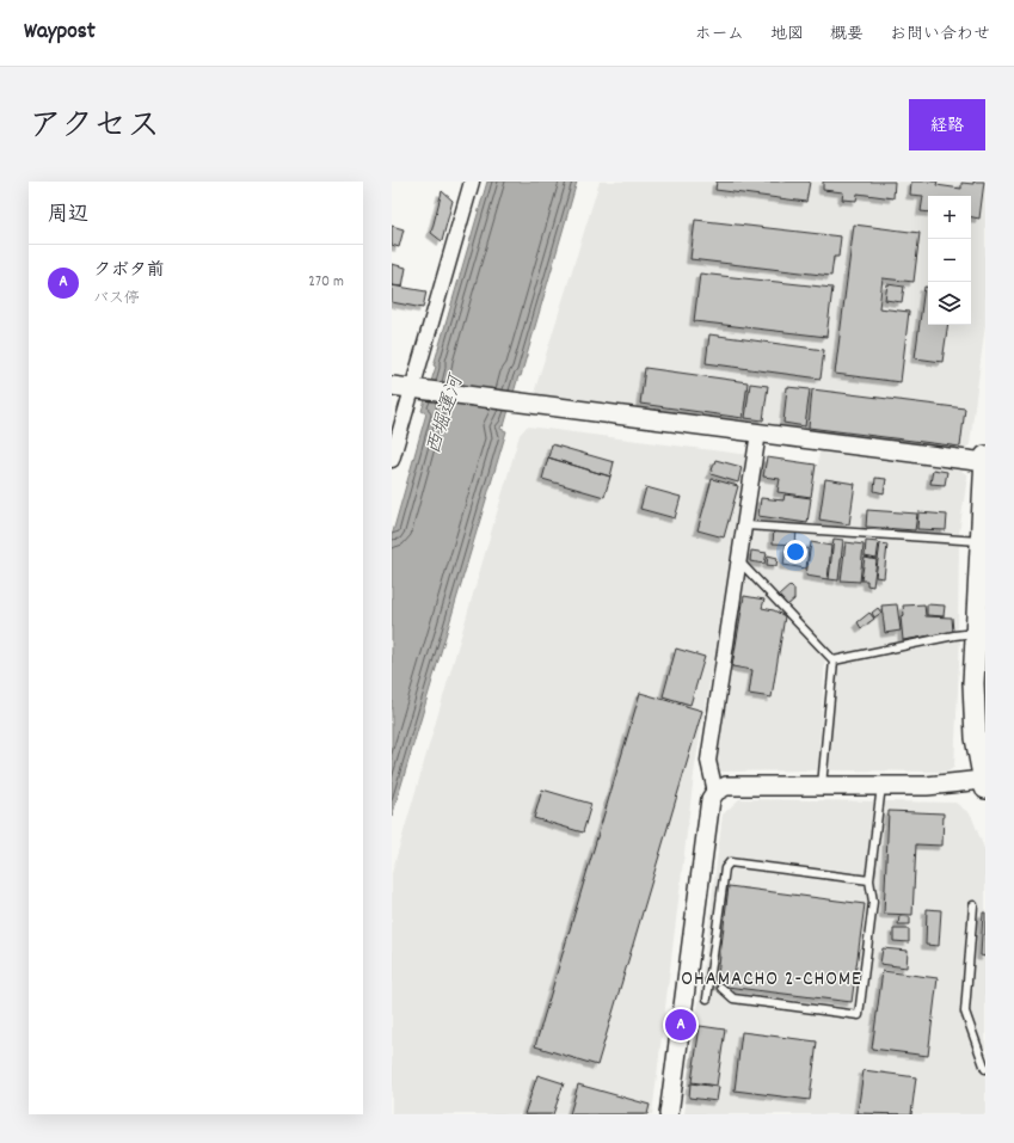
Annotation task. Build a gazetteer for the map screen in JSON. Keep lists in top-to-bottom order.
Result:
{
  "districts": ["OHAMACHO 2-CHOME"],
  "water": ["西堀運河"],
  "page": {
    "header": "Waypost",
    "nav": [
      "ホーム",
      "地図",
      "概要",
      "お問い合わせ"
    ],
    "title": "アクセス",
    "buttons": "経路",
    "heading": "周辺",
    "map_buttons": ["+", "−"],
    "list": [
      {
        "mark": "A",
        "name": "クボタ前",
        "note": "バス停",
        "value": "270 m"
      }
    ],
    "pins": "A"
  }
}
